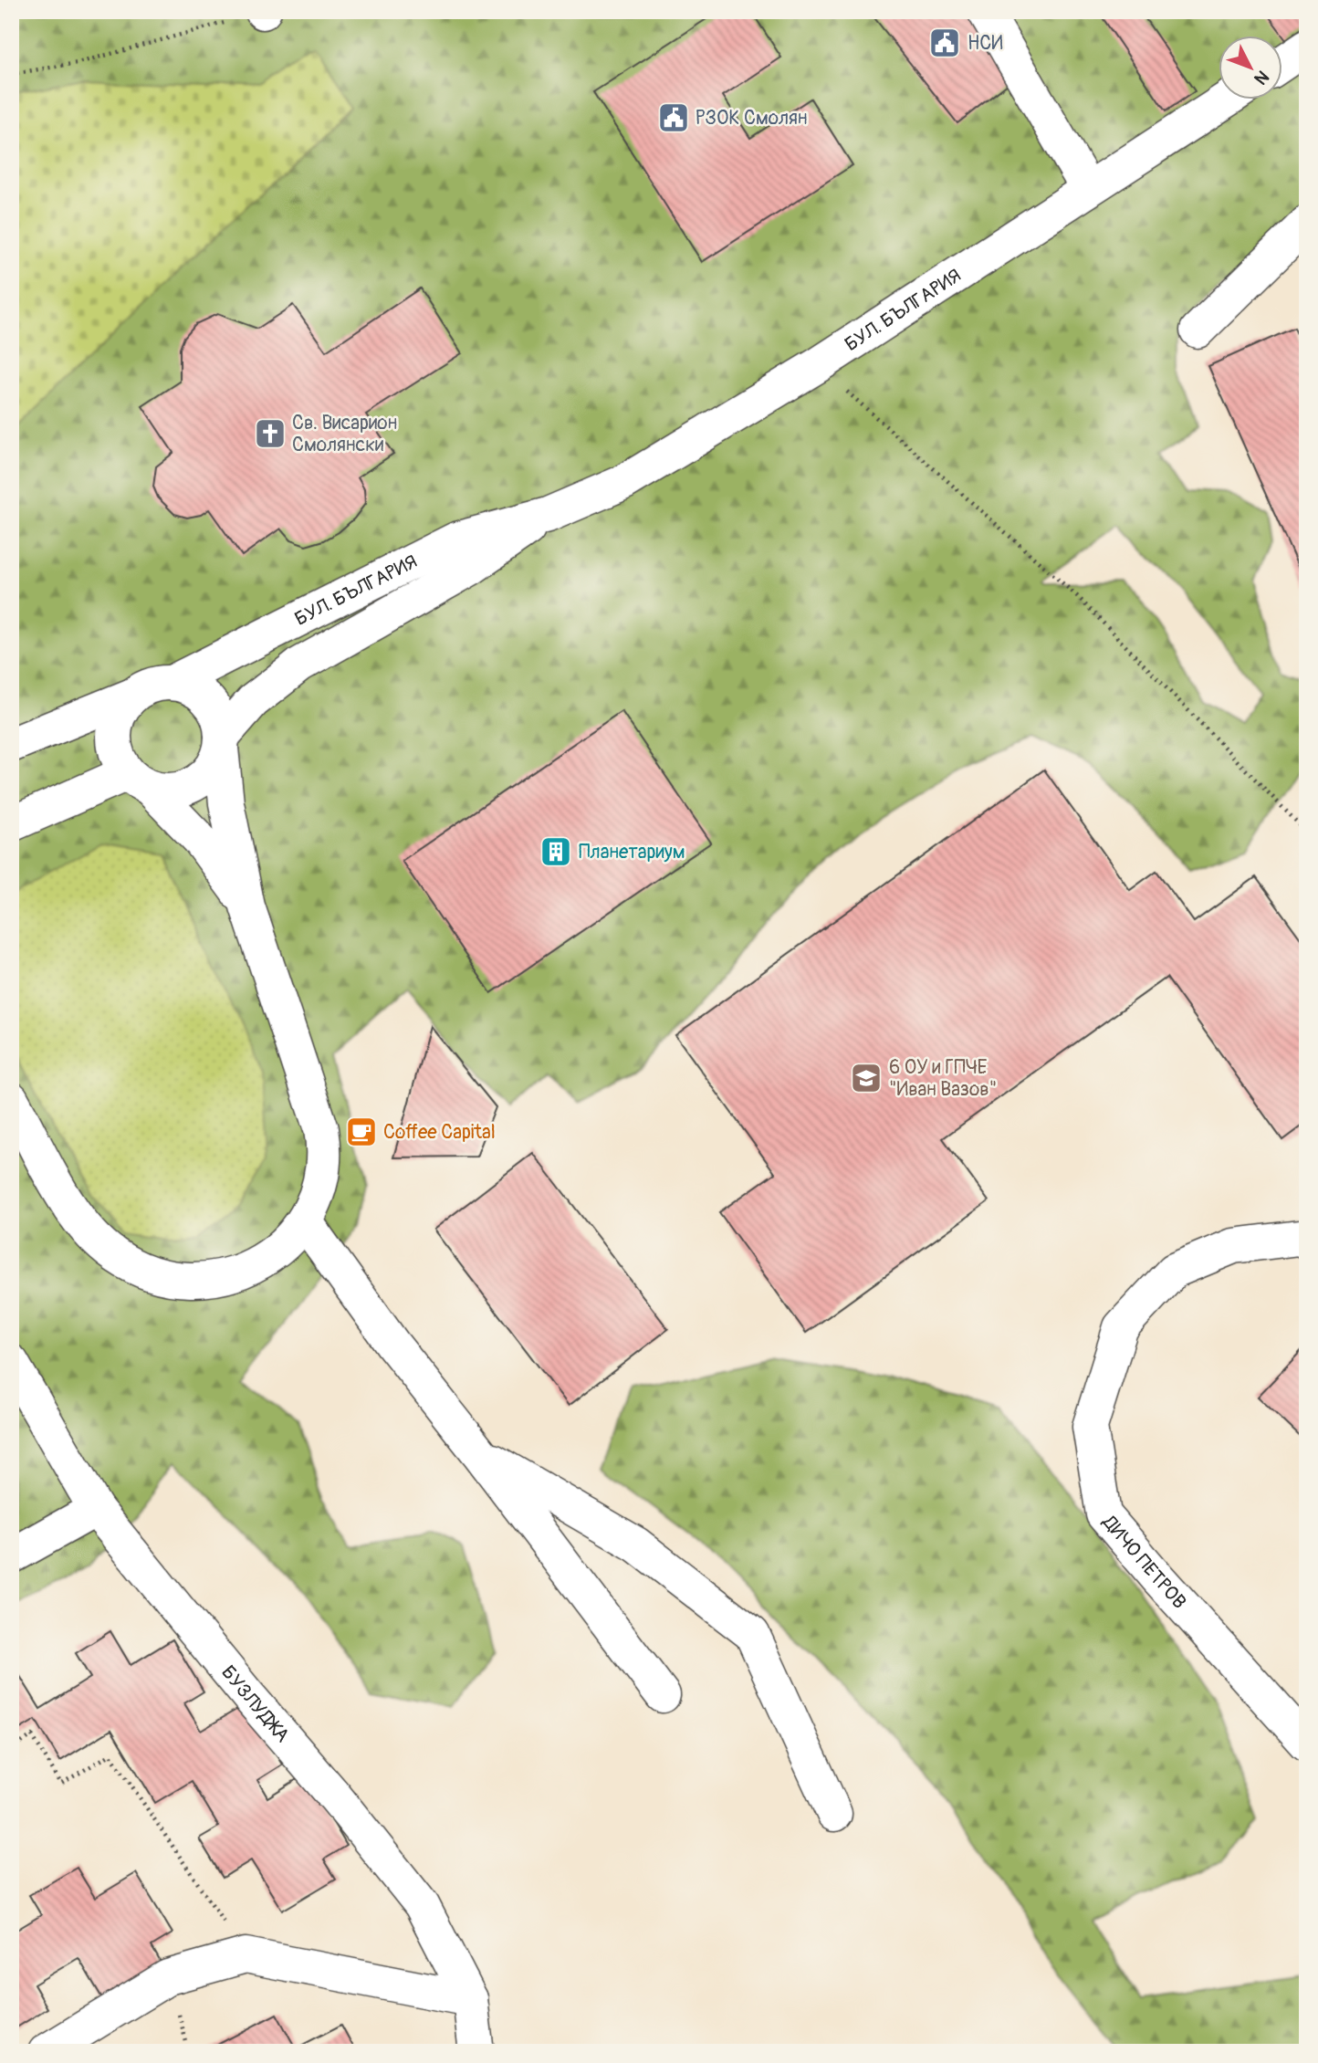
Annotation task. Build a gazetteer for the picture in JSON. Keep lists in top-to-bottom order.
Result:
{
  "streets": {
    "street": ["БУЛ. БЪЛГАРИЯ", "ДИЧО ПЕТРОВ", "БУЗЛУДЖА"]
  },
  "places": {
    "public building": ["НСИ", "РЗОК Смолян"],
    "church": ["Св. Висарион Смолянски"],
    "building": ["Планетариум"],
    "school or university": ["6 ОУ и ГПЧЕ \"Иван Вазов\""],
    "cafe": ["Coffee Capital"]
  },
  "north": "bottom right"
}
